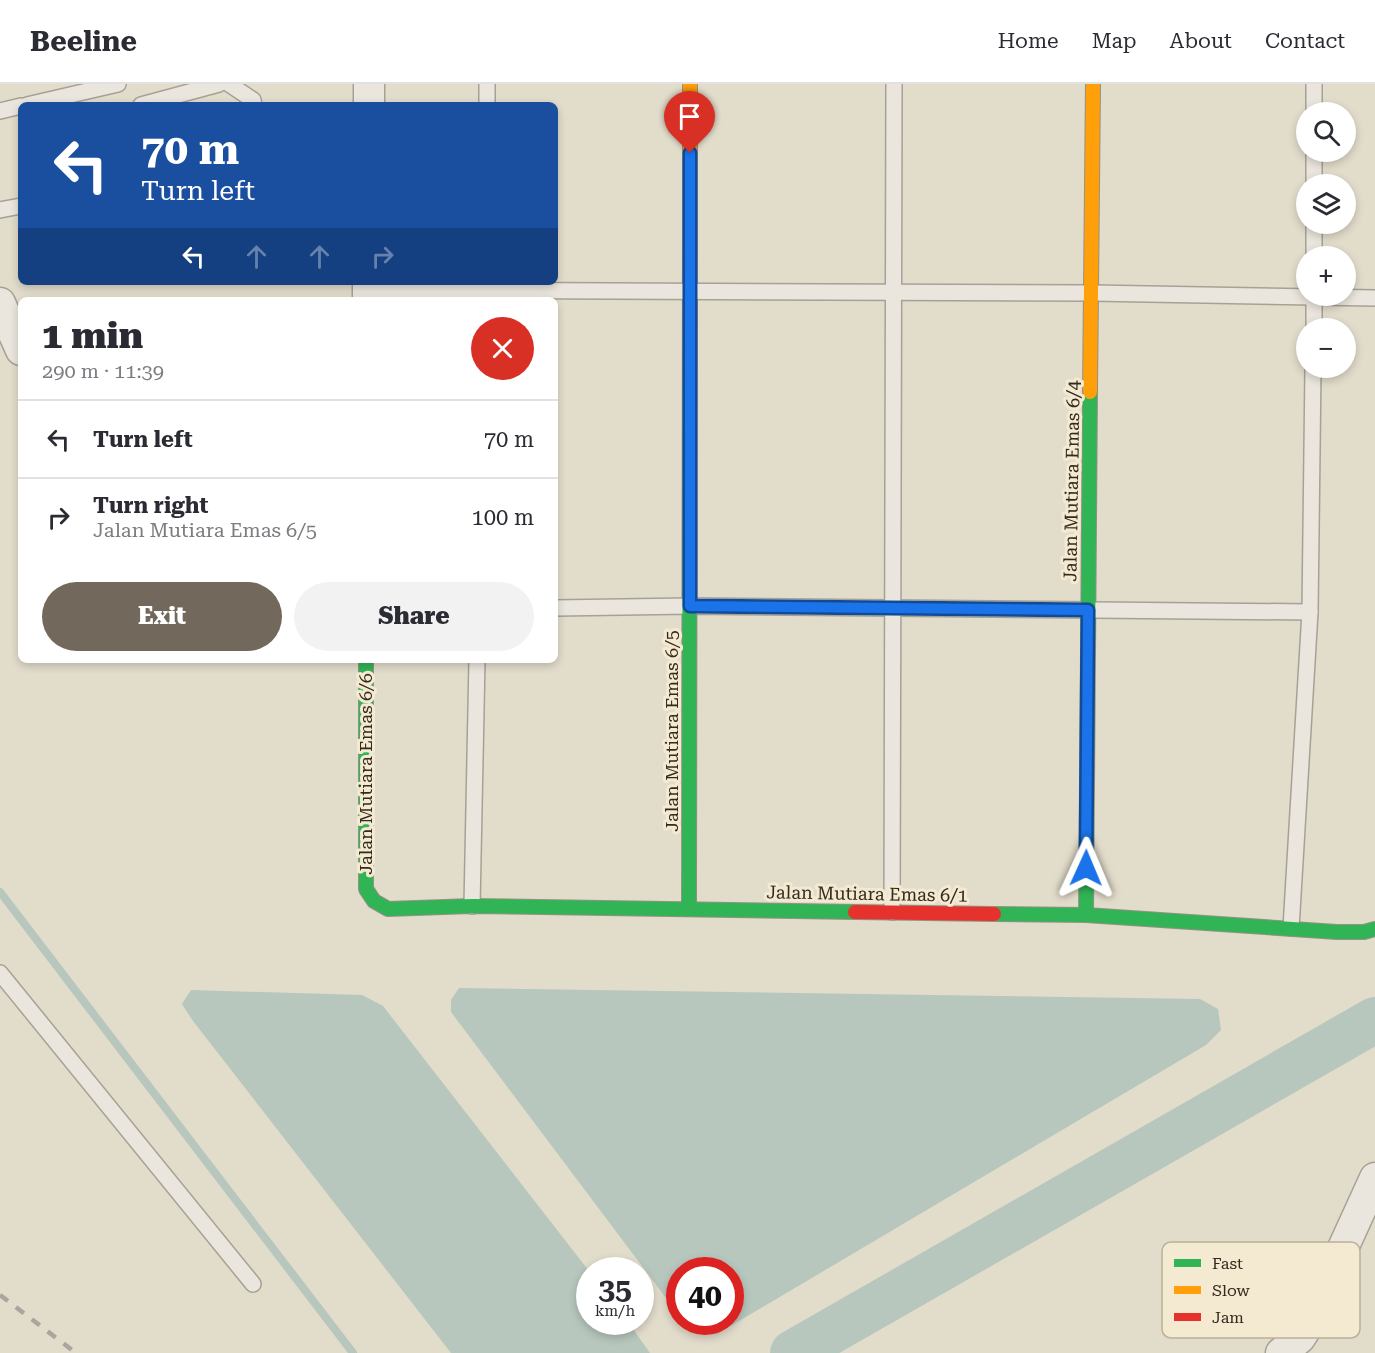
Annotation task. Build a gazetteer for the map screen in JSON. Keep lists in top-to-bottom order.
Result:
{
  "streets": {
    "street": [
      "Jalan Mutiara Emas 6/4",
      "Jalan Mutiara Emas 6/5",
      "Jalan Mutiara Emas 6/6",
      "Jalan Mutiara Emas 6/1"
    ]
  },
  "crossings": [
    ["Jalan Mutiara Emas 6/4", "Jalan Mutiara Emas 6/1"],
    ["Jalan Mutiara Emas 6/5", "Jalan Mutiara Emas 6/1"],
    ["Jalan Mutiara Emas 6/6", "Jalan Mutiara Emas 6/1"]
  ],
  "legend": ["Fast", "Slow", "Jam"],
  "page": {
    "header": "Beeline",
    "nav": [
      "Home",
      "Map",
      "About",
      "Contact"
    ],
    "map_buttons": ["+", "−"],
    "turn": ["70 m", "Turn left"],
    "heading": ["1 min", "290 m · 11:39"],
    "list": [
      {
        "name": "Turn left",
        "value": "70 m"
      },
      {
        "name": "Turn right",
        "note": "Jalan Mutiara Emas 6/5",
        "value": "100 m"
      }
    ],
    "buttons": ["Exit", "Share"],
    "speed": "35 km/h",
    "limit": "40"
  }
}
